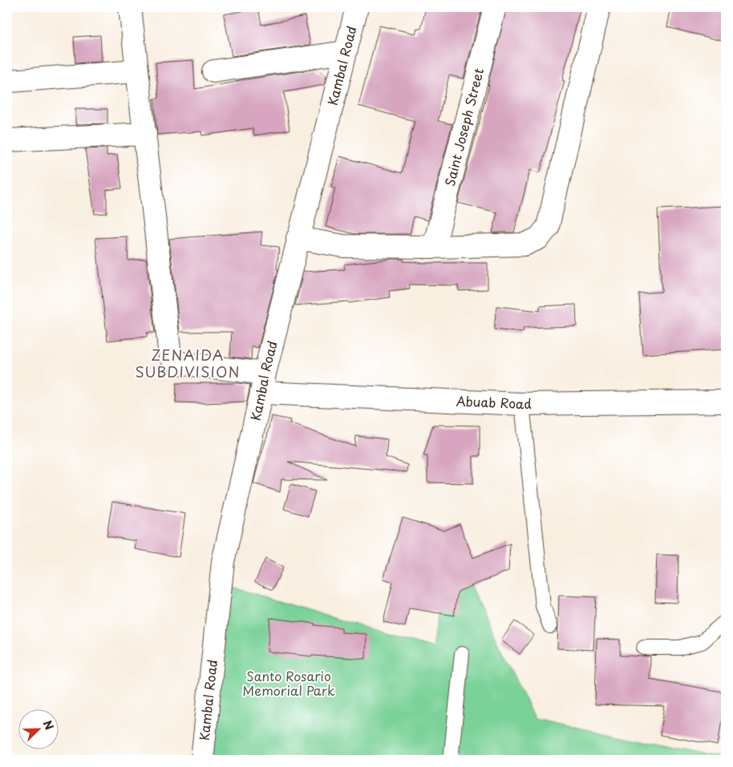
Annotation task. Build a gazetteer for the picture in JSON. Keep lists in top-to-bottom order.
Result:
{
  "streets": {
    "street": ["Kambal Road", "Saint Joseph Street", "Abuab Road"]
  },
  "crossings": [
    ["Kambal Road", "Abuab Road"]
  ],
  "districts": ["ZENAIDA SUBDIVISION"],
  "parks": ["Santo Rosario Memorial Park"],
  "north": "top right"
}
